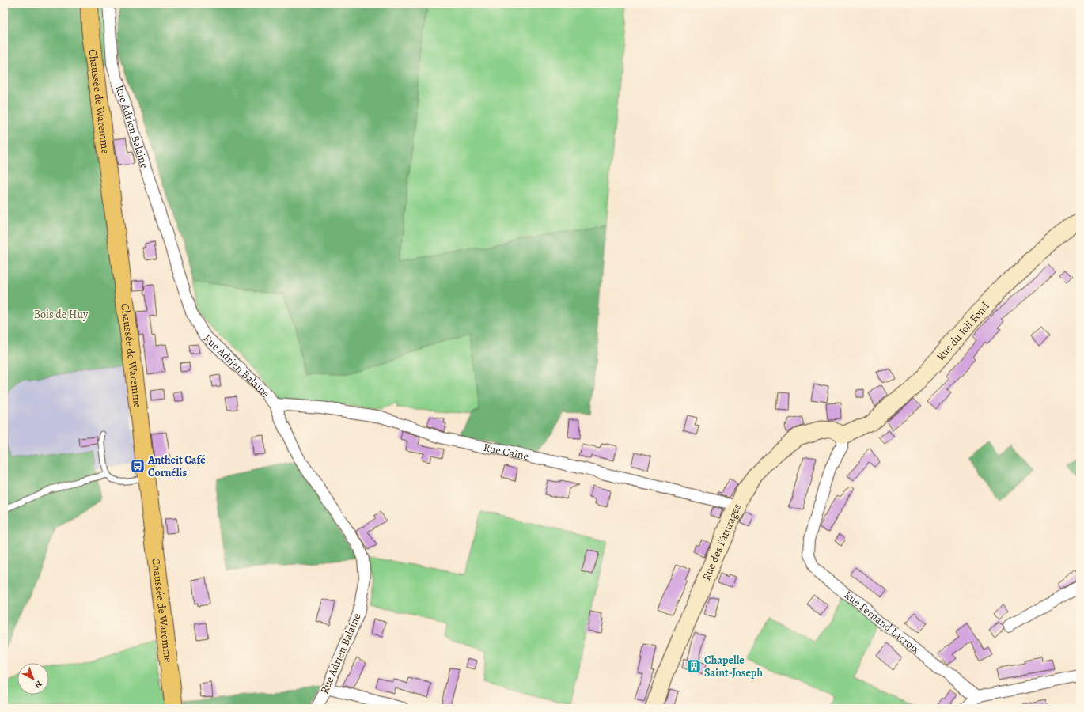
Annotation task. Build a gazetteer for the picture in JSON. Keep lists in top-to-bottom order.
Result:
{
  "streets": {
    "main road": ["Chaussée de Waremme"],
    "street": [
      "Rue Adrien Balaine",
      "Rue du Joli Fond",
      "Rue Caîne",
      "Rue des Pâturages",
      "Rue Fernand Lacroix"
    ]
  },
  "crossings": [
    ["Rue Adrien Balaine", "Rue Caîne"],
    ["Rue du Joli Fond", "Rue des Pâturages"],
    ["Rue du Joli Fond", "Rue Fernand Lacroix"],
    ["Rue Caîne", "Rue des Pâturages"],
    ["Rue des Pâturages", "Rue Fernand Lacroix"]
  ],
  "parks": ["Bois de Huy"],
  "places": {
    "bus stop": ["Antheit Café Cornélis"],
    "building": ["Chapelle Saint-Joseph"]
  },
  "north": "bottom right"
}
